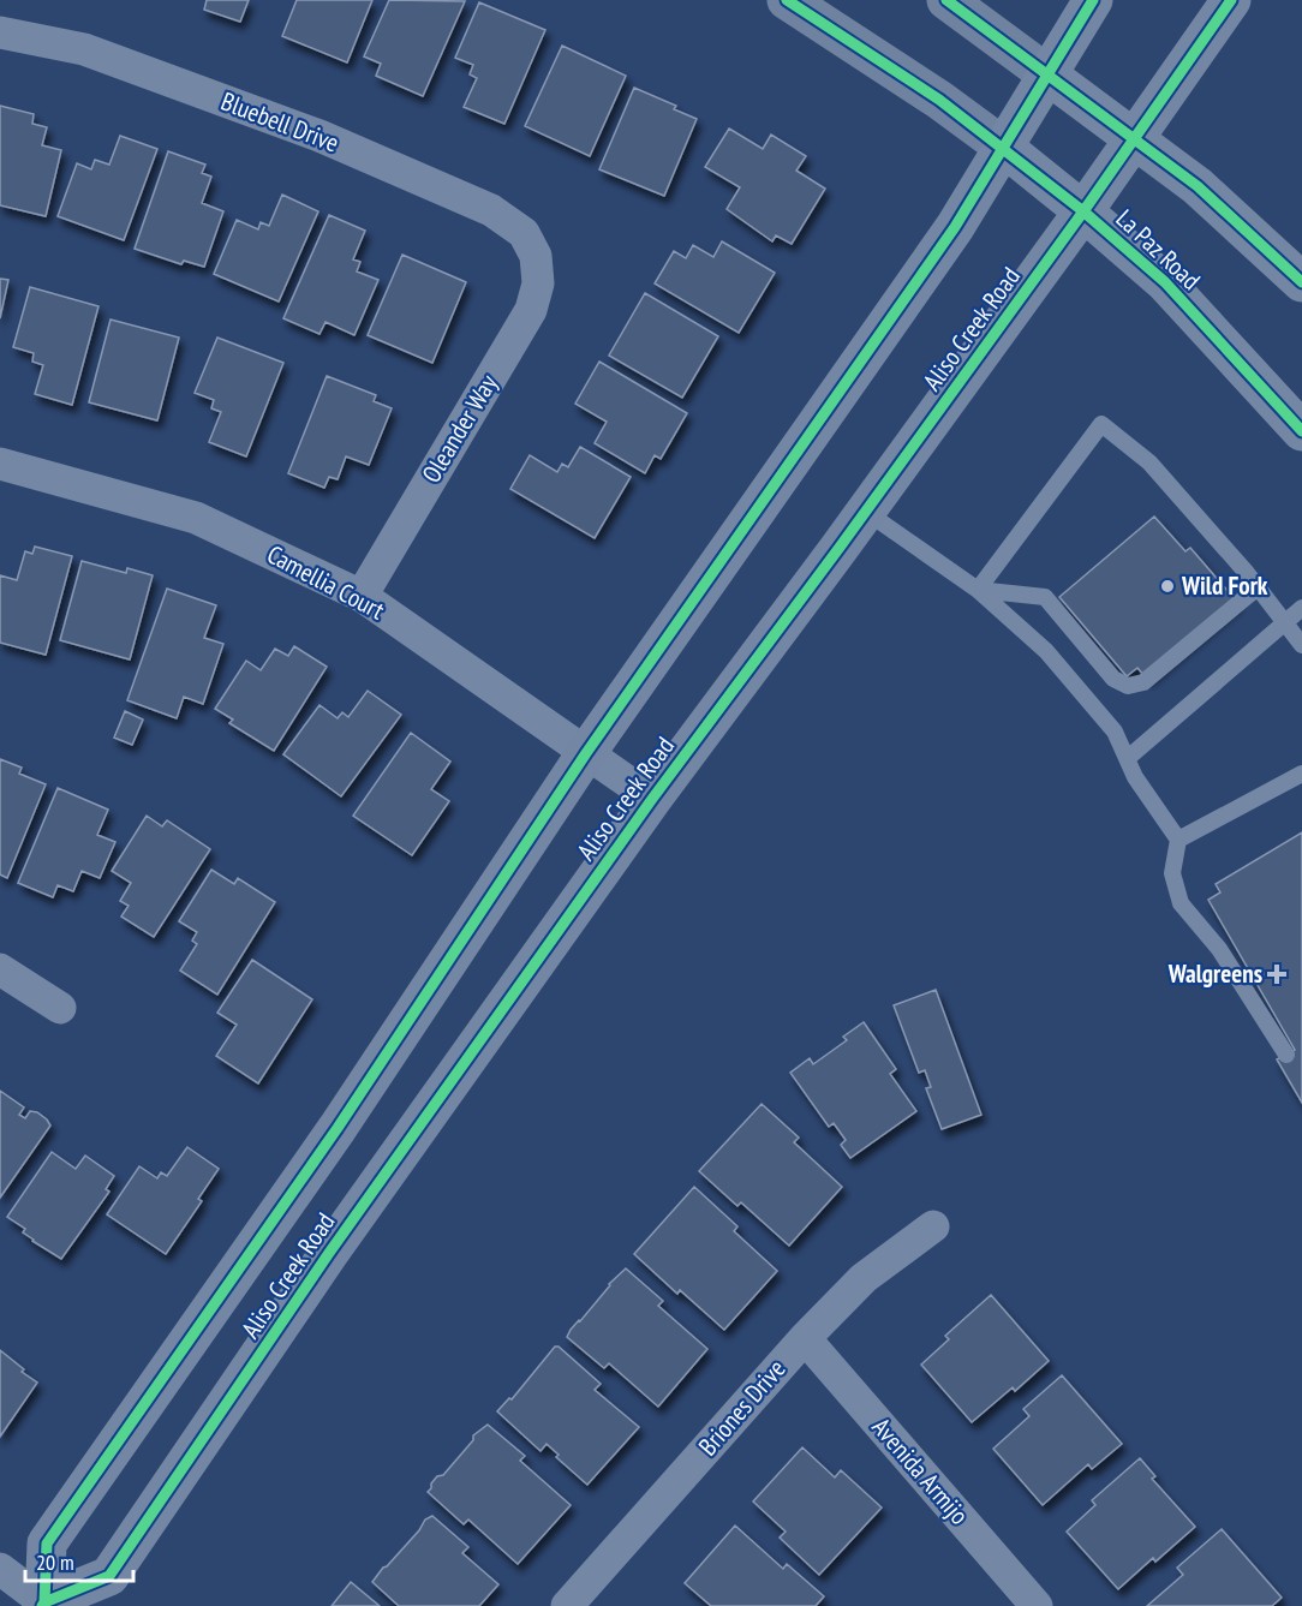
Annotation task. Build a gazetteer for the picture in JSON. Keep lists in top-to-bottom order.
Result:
{
  "streets": {
    "main road": ["La Paz Road", "Aliso Creek Road"],
    "street": [
      "Bluebell Drive",
      "Oleander Way",
      "Camellia Court",
      "Briones Drive",
      "Avenida Armijo"
    ]
  },
  "crossings": [
    ["Bluebell Drive", "Oleander Way"],
    ["La Paz Road", "Aliso Creek Road"],
    ["Aliso Creek Road", "Camellia Court"],
    ["Oleander Way", "Camellia Court"],
    ["Briones Drive", "Avenida Armijo"]
  ],
  "places": {
    "other": ["Wild Fork"],
    "health": ["Walgreens"]
  },
  "scale_bar": "20 m"
}
